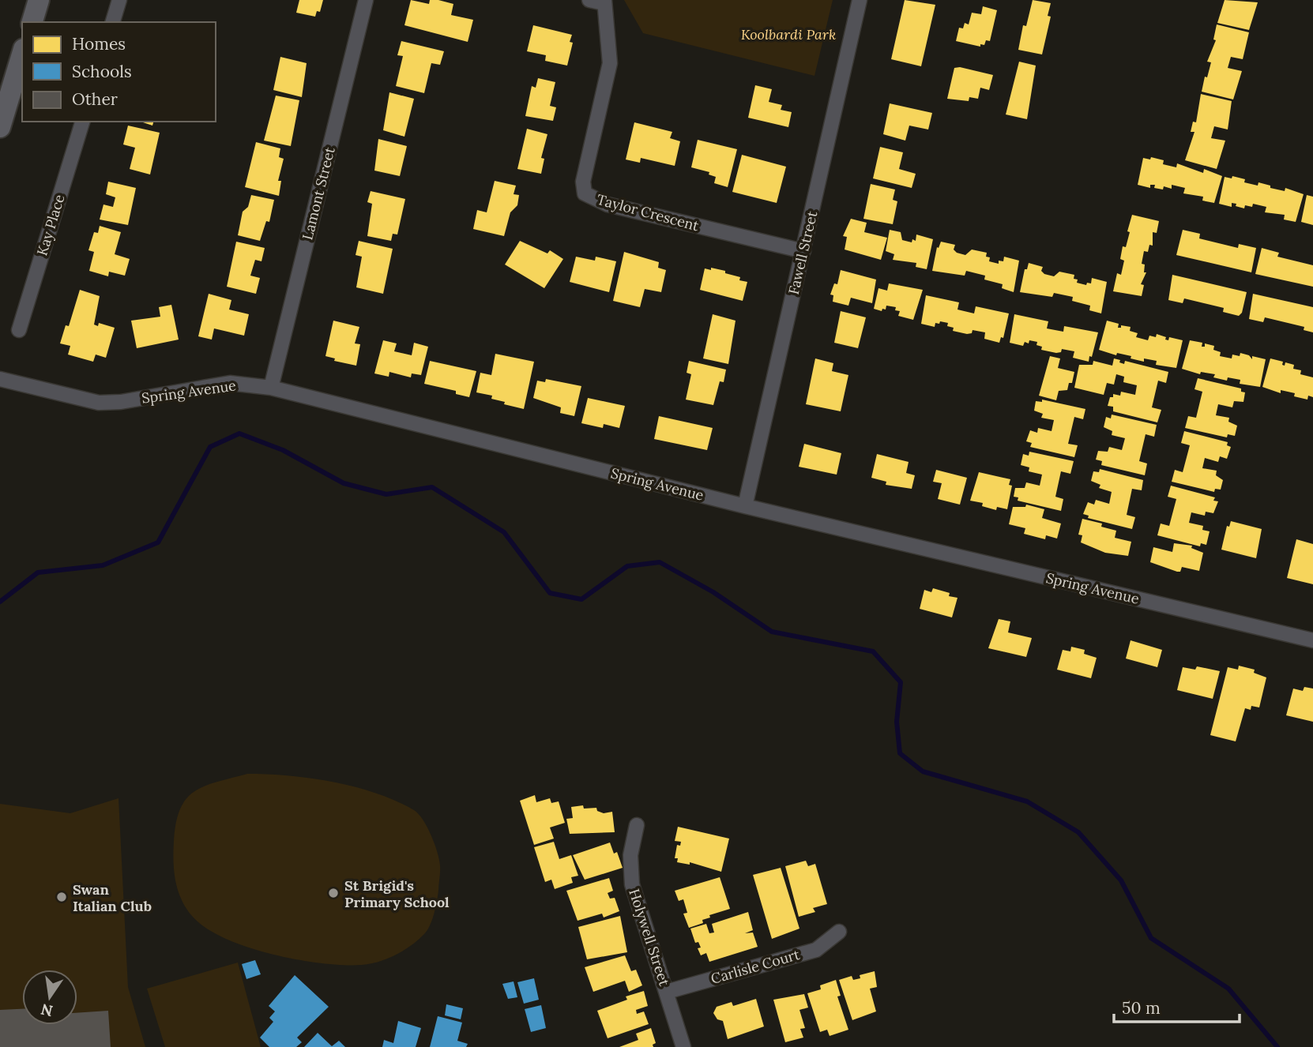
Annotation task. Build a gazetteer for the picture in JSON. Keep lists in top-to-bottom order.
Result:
{
  "streets": {
    "street": [
      "Lamont Street",
      "Taylor Crescent",
      "Kay Place",
      "Fawell Street",
      "Spring Avenue",
      "Holywell Street",
      "Carlisle Court"
    ]
  },
  "crossings": [
    ["Lamont Street", "Spring Avenue"],
    ["Taylor Crescent", "Fawell Street"],
    ["Fawell Street", "Spring Avenue"],
    ["Holywell Street", "Carlisle Court"]
  ],
  "parks": ["Koolbardi Park"],
  "places": ["St Brigid's Primary School", "Swan Italian Club"],
  "legend": ["Homes", "Schools", "Other"],
  "scale_bar": "50 m",
  "north": "bottom"
}
